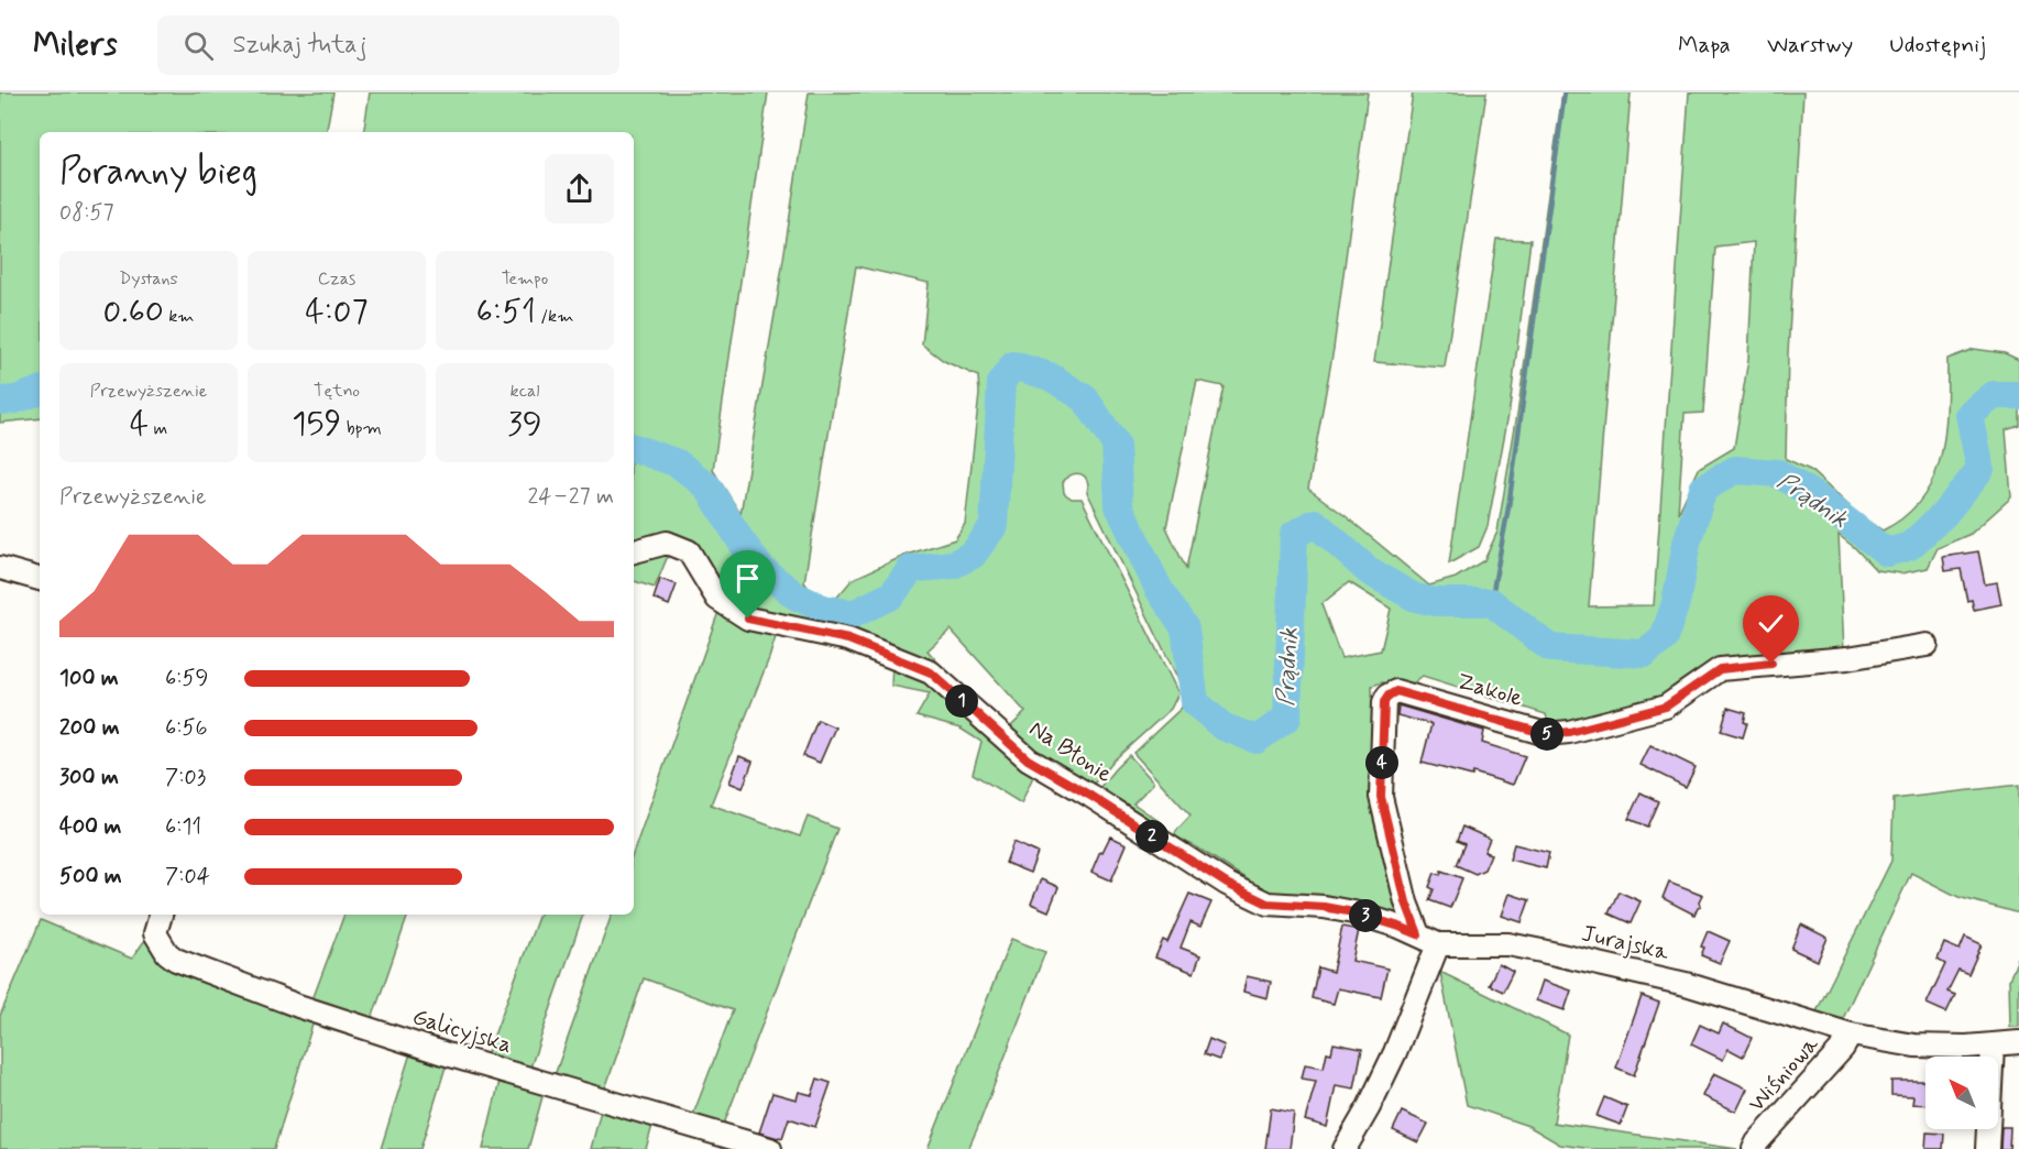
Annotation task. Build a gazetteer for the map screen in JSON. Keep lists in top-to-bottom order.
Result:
{
  "streets": {
    "street": [
      "Zakole",
      "Na Błonie",
      "Jurajska",
      "Galicyjska",
      "Wiśniowa"
    ]
  },
  "crossings": [
    ["Zakole", "Na Błonie"],
    ["Na Błonie", "Jurajska"],
    ["Jurajska", "Wiśniowa"]
  ],
  "water": ["Prądnik"],
  "north": "top left",
  "page": {
    "header": "Milers",
    "search": "Szukaj tutaj",
    "nav": ["Mapa", "Warstwy", "Udostępnij"],
    "heading": ["Poranny bieg", "08:57"],
    "stats": [
      ["Dystans", "0.60 km"],
      ["Czas", "4:07"],
      ["Tempo", "6:51 /km"],
      ["Przewyższenie", "4 m"],
      ["Tętno", "159 bpm"],
      ["kcal", "39"]
    ],
    "chart": ["Przewyższenie", "24–27 m"],
    "list": [
      {
        "name": "100 m",
        "note": "6:59"
      },
      {
        "name": "200 m",
        "note": "6:56"
      },
      {
        "name": "300 m",
        "note": "7:03"
      },
      {
        "name": "400 m",
        "note": "6:11"
      },
      {
        "name": "500 m",
        "note": "7:04"
      }
    ],
    "pins": [
      "1",
      "5",
      "4",
      "2",
      "3"
    ]
  }
}
